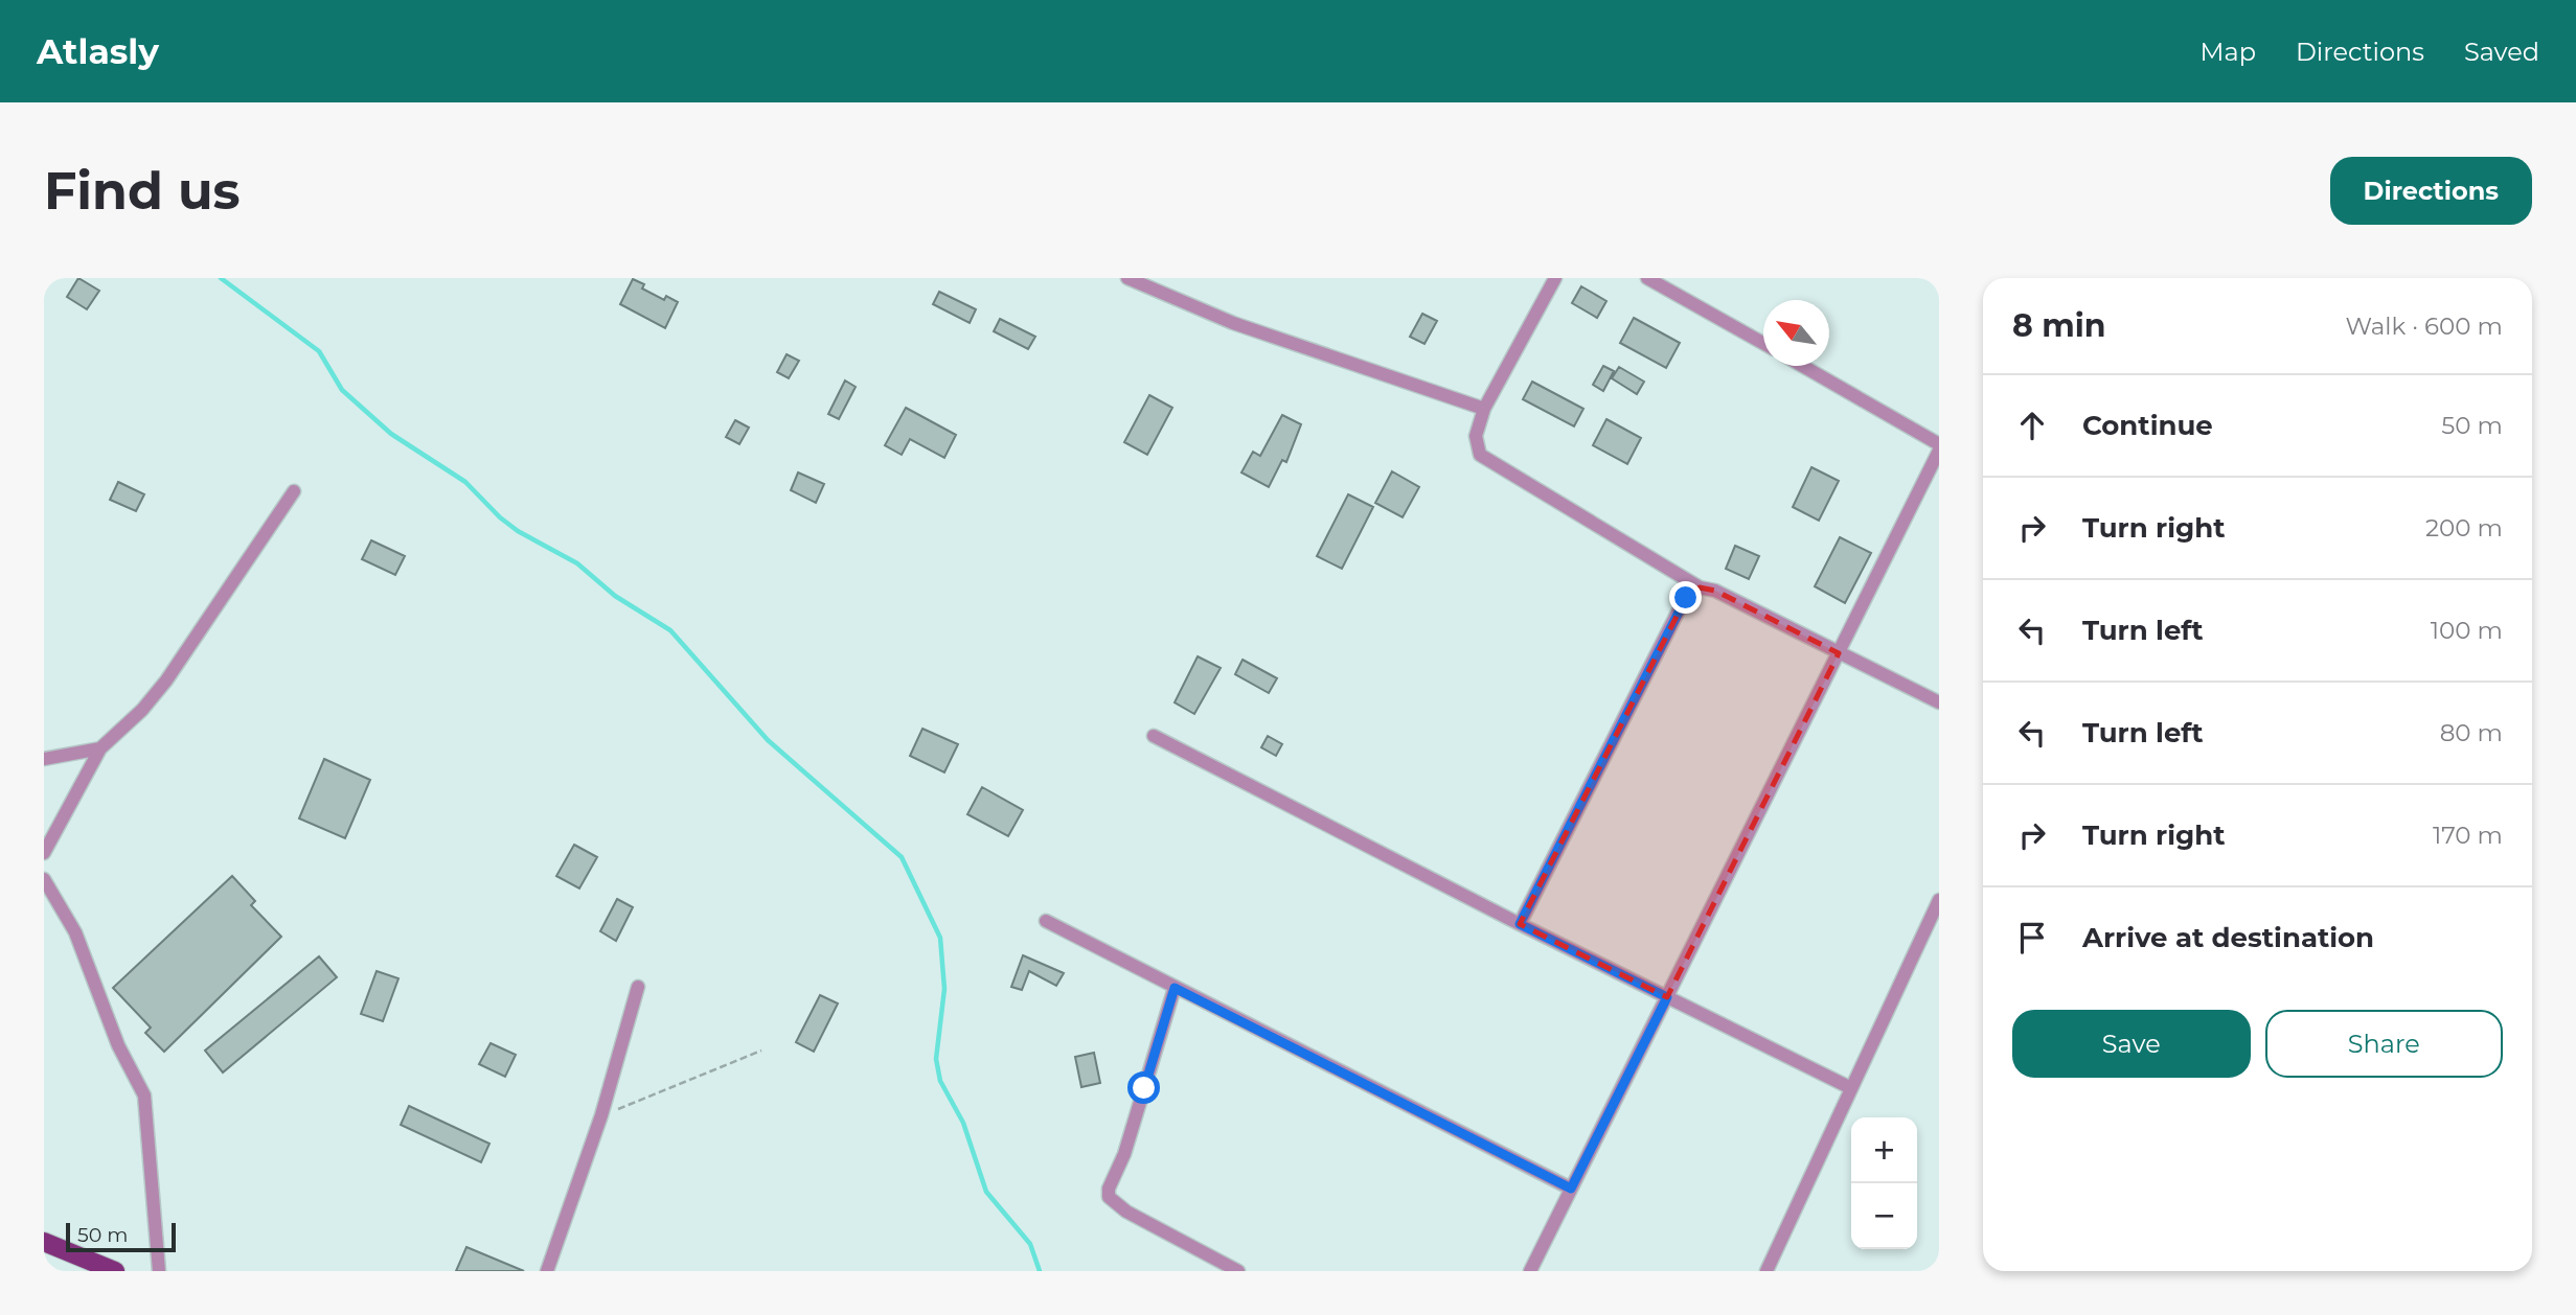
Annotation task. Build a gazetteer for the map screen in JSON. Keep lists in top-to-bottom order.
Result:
{
  "scale_bar": "50 m",
  "north": "top left",
  "page": {
    "header": "Atlasly",
    "nav": ["Map", "Directions", "Saved"],
    "buttons": [
      "Directions",
      ["Save", "Share"]
    ],
    "title": "Find us",
    "heading": ["8 min", "Walk · 600 m"],
    "list": [
      ["Continue", "50 m"],
      ["Turn right", "200 m"],
      ["Turn left", "100 m"],
      ["Turn left", "80 m"],
      ["Turn right", "170 m"],
      "Arrive at destination"
    ],
    "map_buttons": ["+", "−"],
    "scale": "50 m"
  }
}
